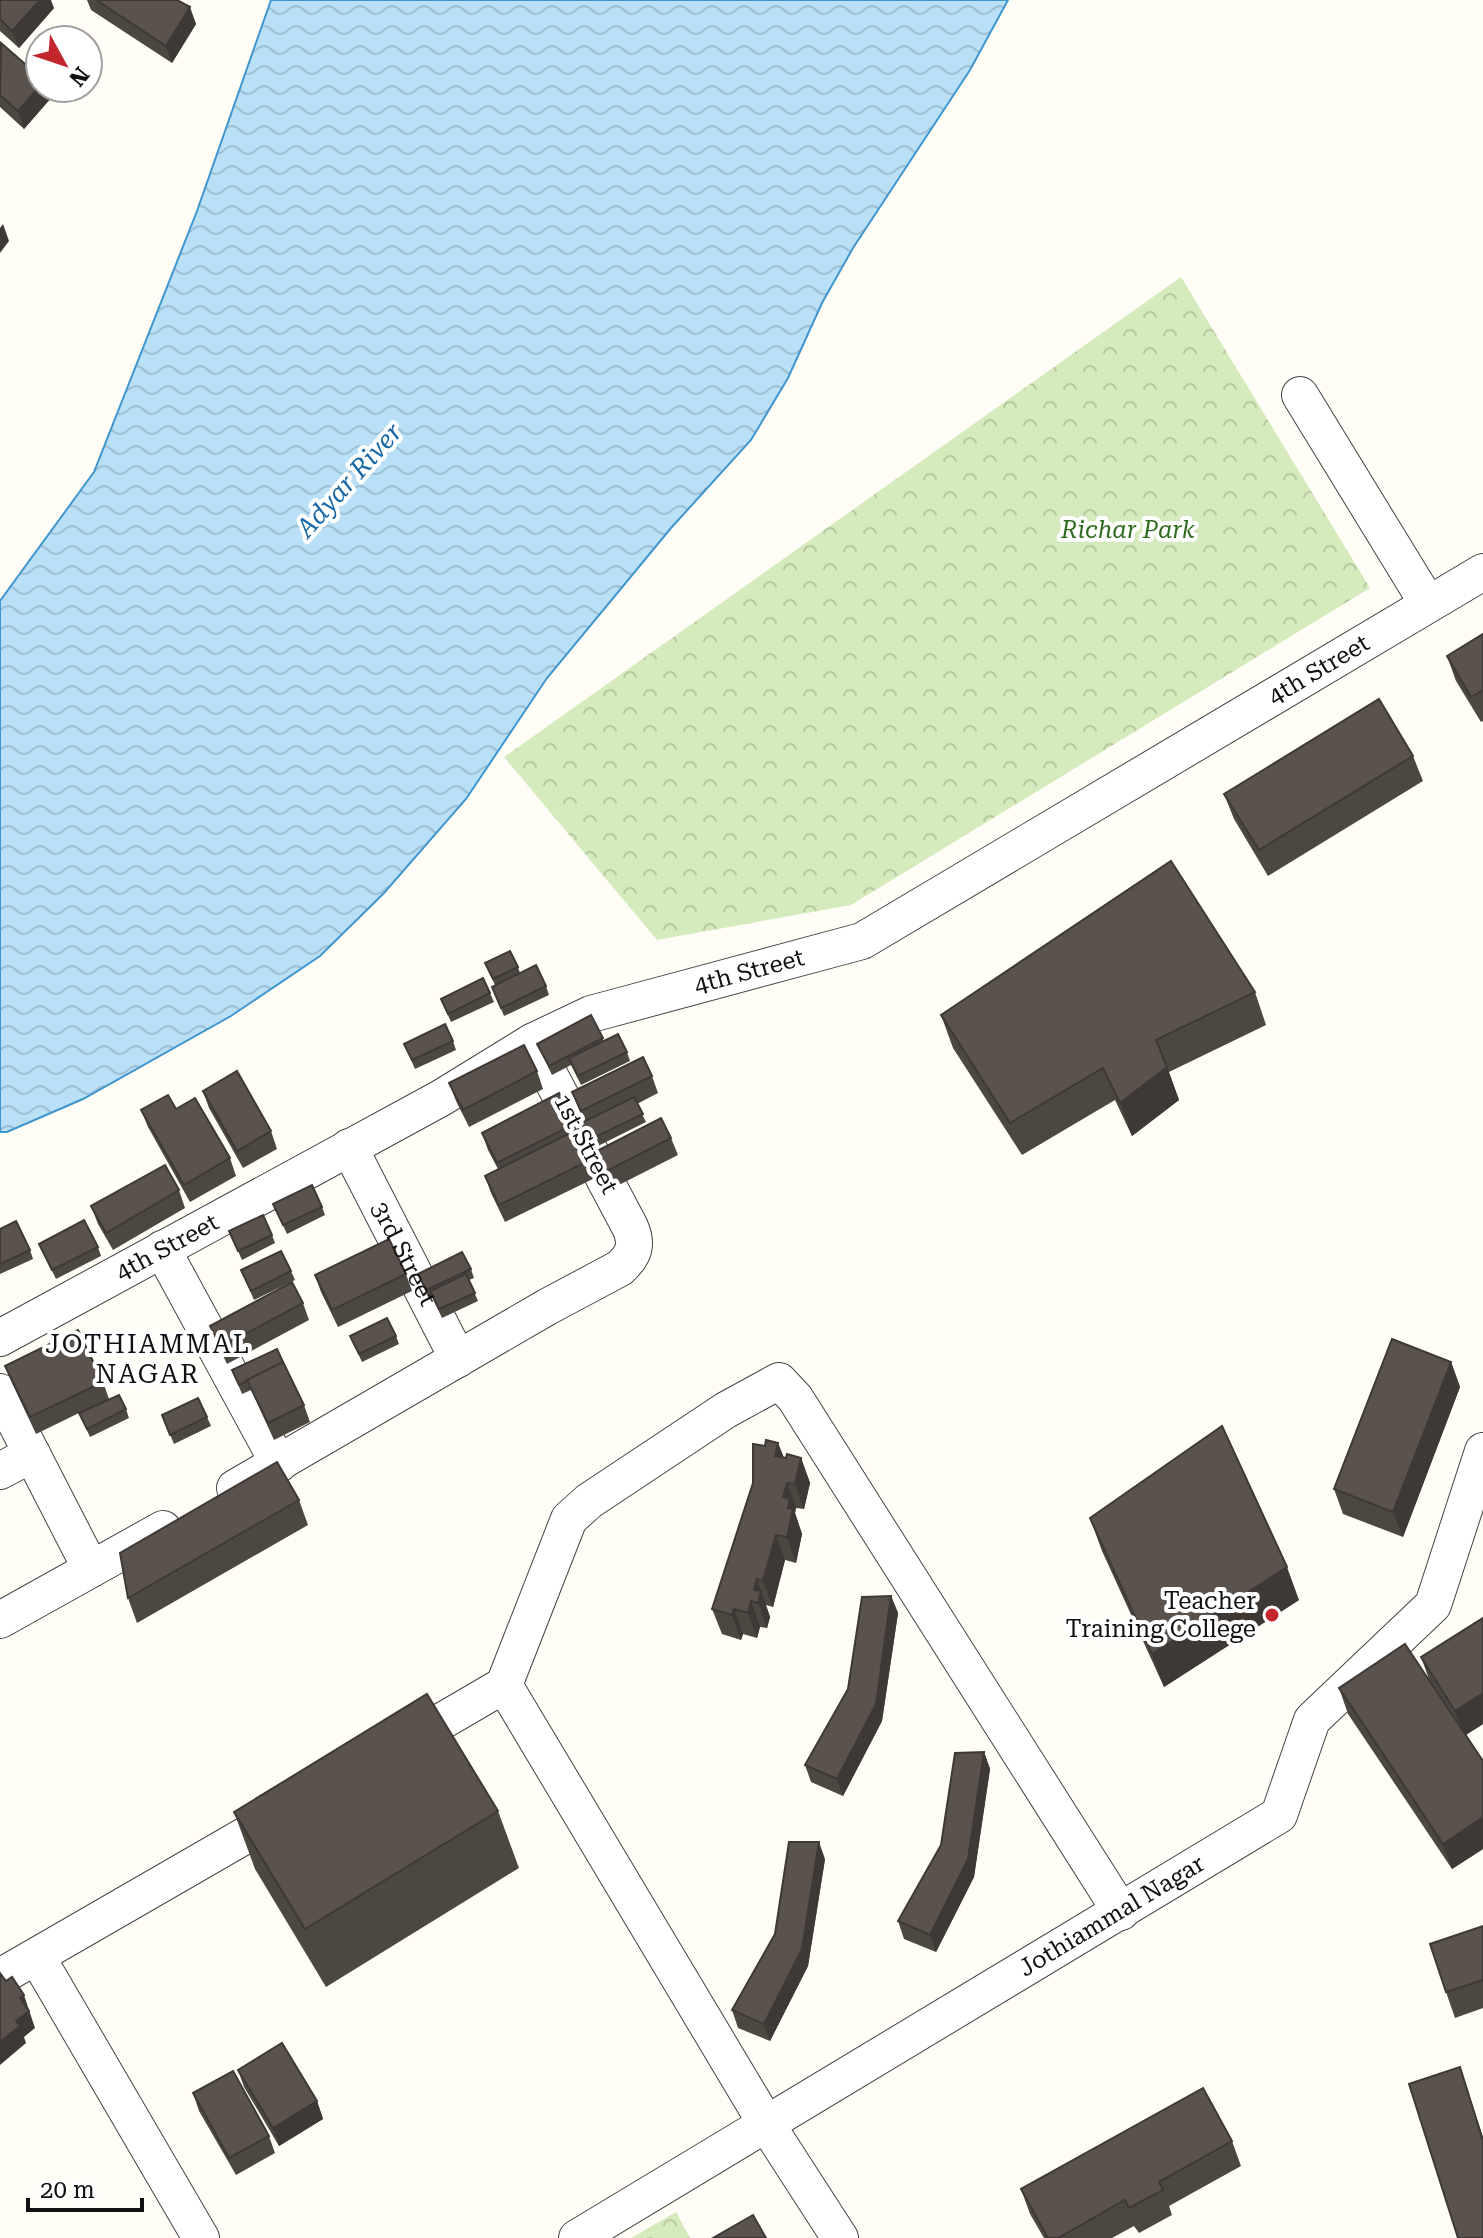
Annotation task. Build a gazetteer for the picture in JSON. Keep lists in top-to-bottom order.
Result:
{
  "streets": {
    "street": [
      "4th Street",
      "1st Street",
      "3rd Street",
      "Jothiammal Nagar"
    ]
  },
  "crossings": [
    ["4th Street", "1st Street"],
    ["4th Street", "3rd Street"],
    ["1st Street", "3rd Street"]
  ],
  "districts": ["JOTHIAMMAL NAGAR"],
  "water": ["Adyar River"],
  "parks": ["Richar Park"],
  "places": ["Teacher Training College"],
  "scale_bar": "20 m",
  "north": "bottom right"
}
